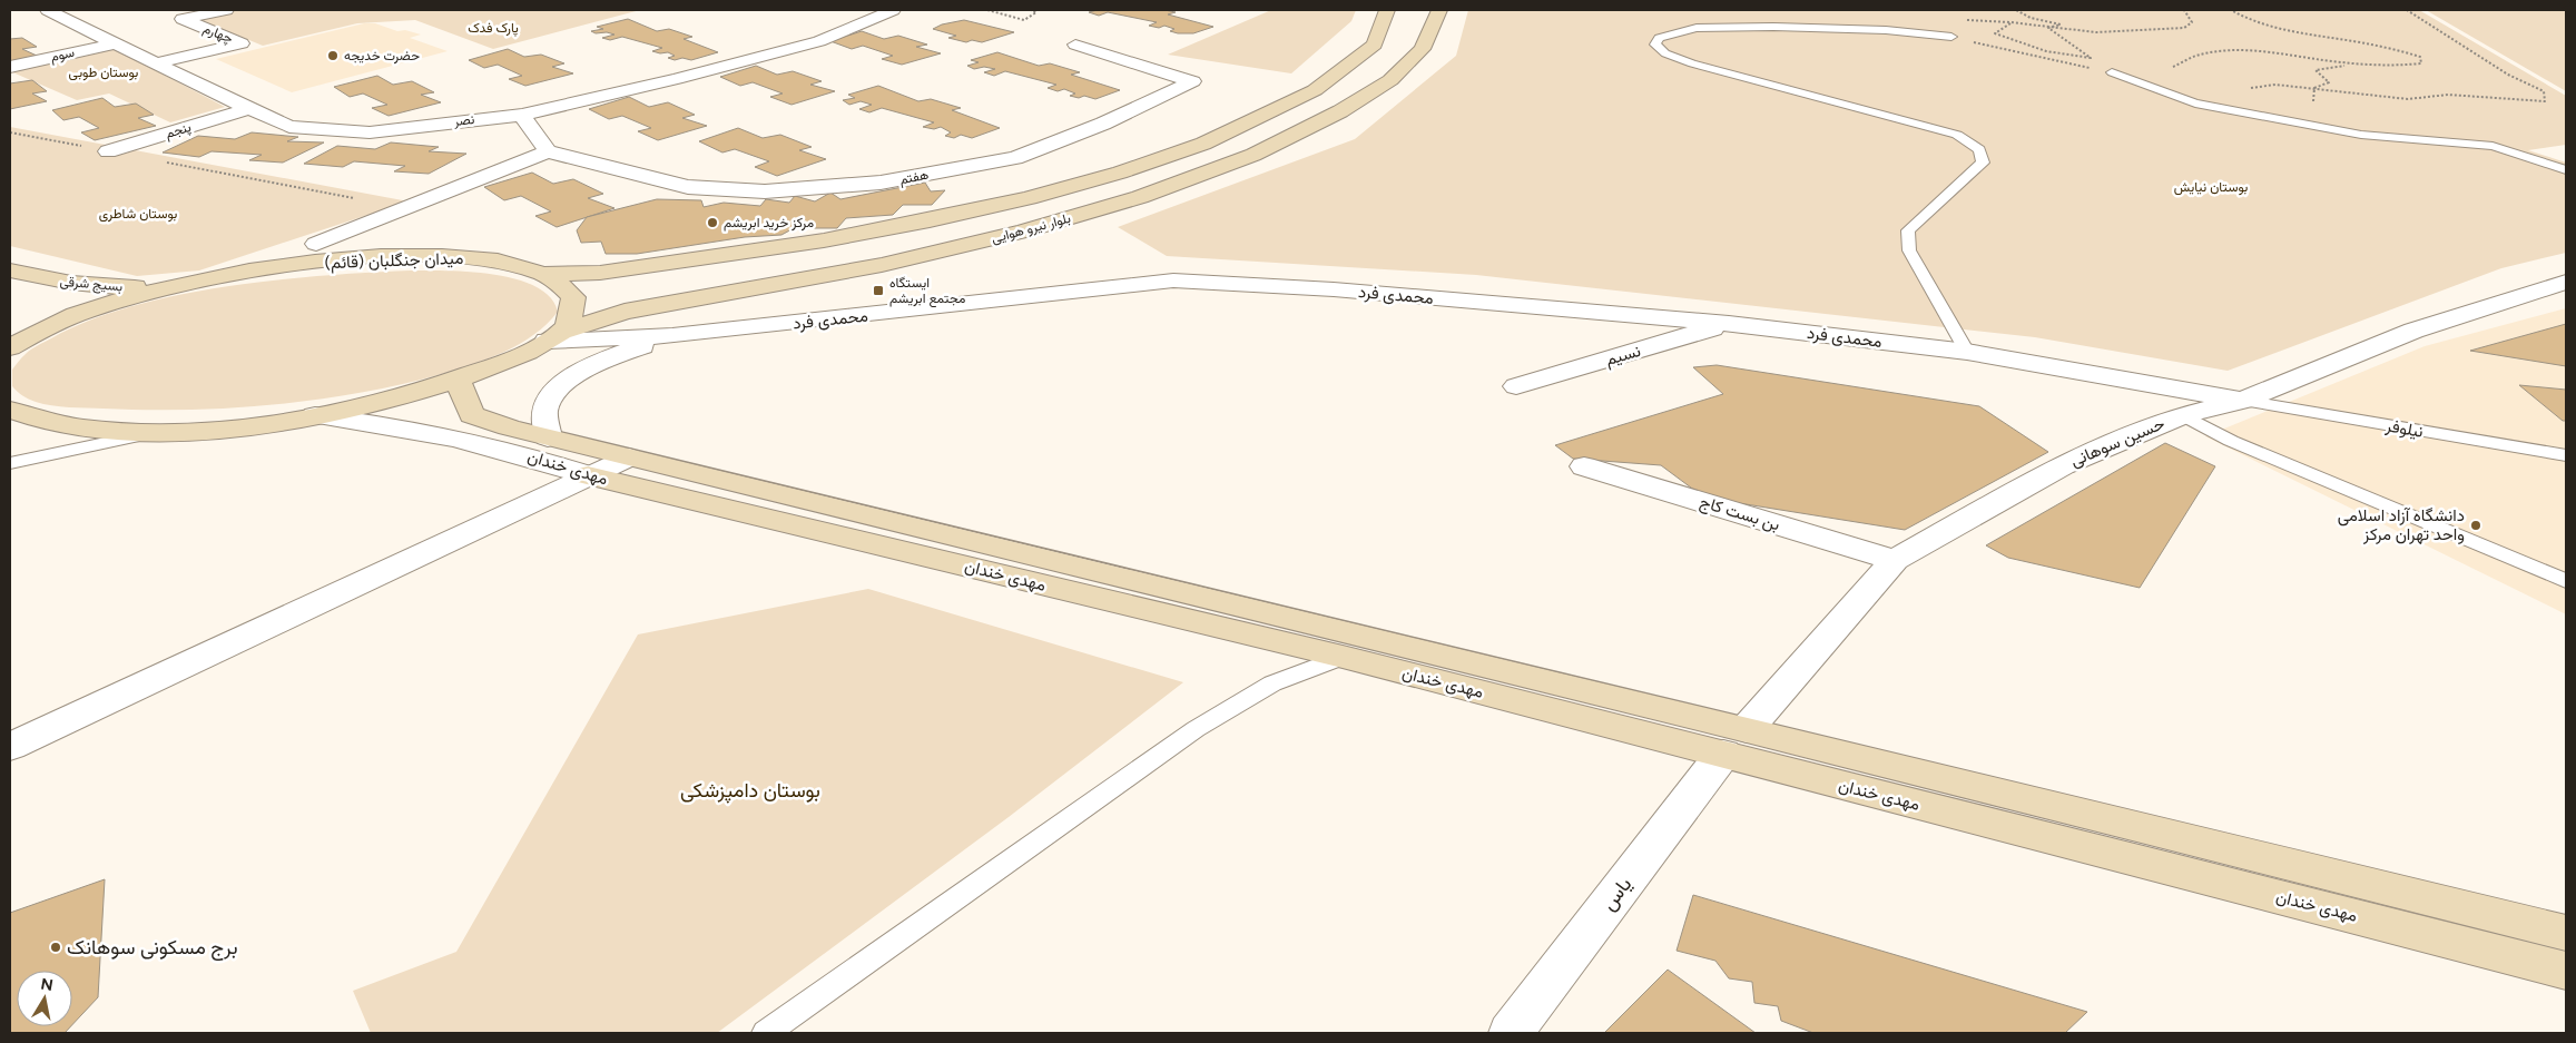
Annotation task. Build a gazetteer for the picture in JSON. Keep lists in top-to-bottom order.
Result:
{
  "streets": {
    "main road": [
      "بلوار نیرو هوایی",
      "میدان جنگلبان (قائم)",
      "بسیج شرقی",
      "مهدی خندان"
    ],
    "street": [
      "چهارم",
      "سوم",
      "نصر",
      "پنجم",
      "هفتم",
      "محمدی فرد",
      "نسیم",
      "حسین سوهانی",
      "بن بست کاج",
      "یاس"
    ],
    "lane": ["نیلوفر"]
  },
  "crossings": [
    ["چهارم", "نصر"],
    ["سوم", "نصر"],
    ["نصر", "پنجم"],
    ["بلوار نیرو هوایی", "میدان جنگلبان (قائم)"],
    ["بلوار نیرو هوایی", "محمدی فرد"],
    ["میدان جنگلبان (قائم)", "بسیج شرقی"],
    ["میدان جنگلبان (قائم)", "محمدی فرد"],
    ["محمدی فرد", "نسیم"],
    ["محمدی فرد", "نیلوفر"],
    ["محمدی فرد", "حسین سوهانی"],
    ["نیلوفر", "حسین سوهانی"],
    ["حسین سوهانی", "مهدی خندان"],
    ["حسین سوهانی", "بن بست کاج"],
    ["حسین سوهانی", "یاس"],
    ["مهدی خندان", "یاس"]
  ],
  "parks": [
    "پارک فدک",
    "بوستان طوبی",
    "بوستان نیایش",
    "بوستان شاطری",
    "بوستان دامپزشکی"
  ],
  "places": {
    "other": [
      "حضرت خدیجه",
      "مرکز خرید ابریشم",
      "دانشگاه آزاد اسلامی واحد تهران مرکز",
      "برج مسکونی سوهانک"
    ],
    "transit": ["ایستگاه مجتمع ابریشم"]
  },
  "north": "top"
}
